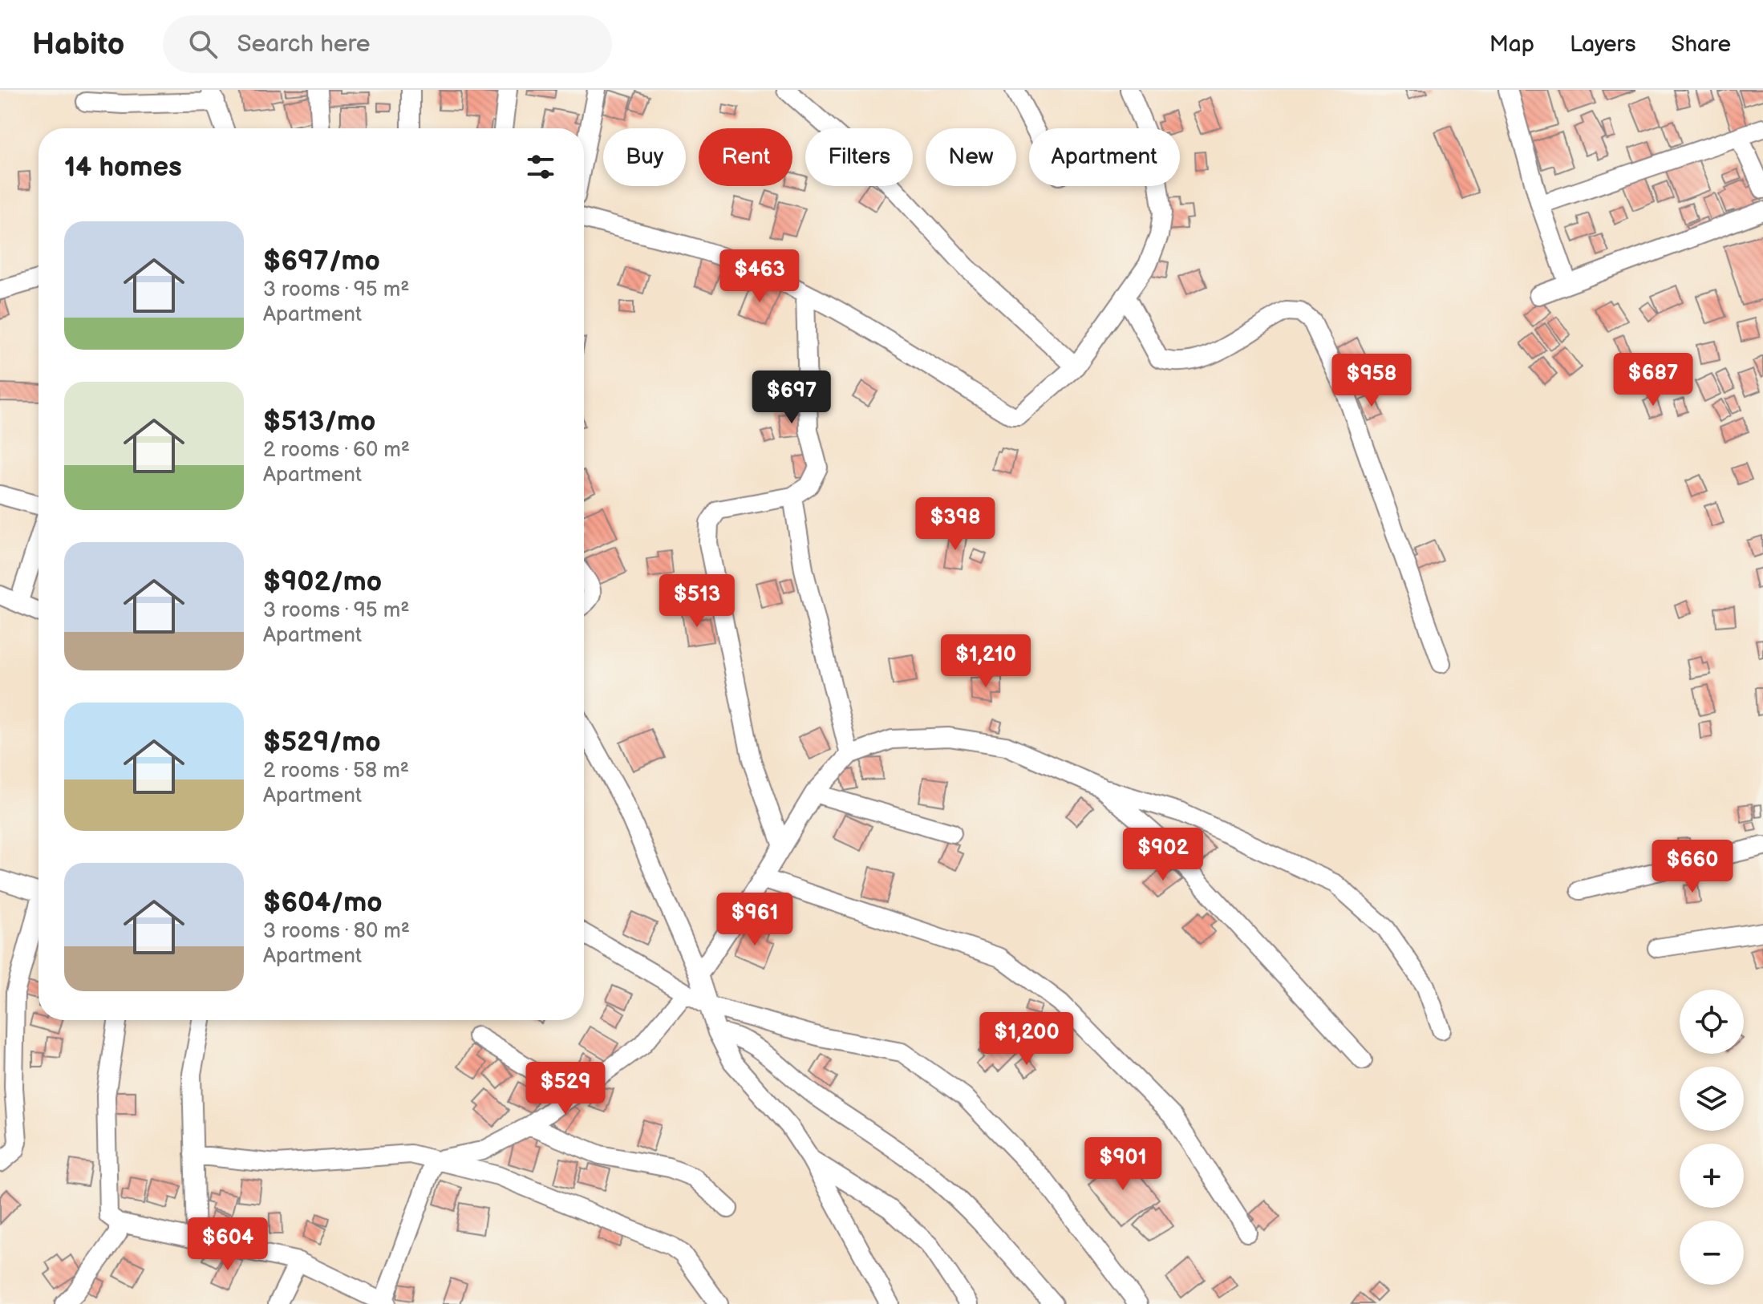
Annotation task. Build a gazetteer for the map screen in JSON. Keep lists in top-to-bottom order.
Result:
{
  "page": {
    "header": "Habito",
    "search": "Search here",
    "nav": ["Map", "Layers", "Share"],
    "chip": [
      "Buy",
      "Rent",
      "Filters",
      "New",
      "Apartment"
    ],
    "heading": "14 homes",
    "list": [
      {
        "name": "$697/mo",
        "note": "3 rooms · 95 m² · Apartment"
      },
      {
        "name": "$513/mo",
        "note": "2 rooms · 60 m² · Apartment"
      },
      {
        "name": "$902/mo",
        "note": "3 rooms · 95 m² · Apartment"
      },
      {
        "name": "$529/mo",
        "note": "2 rooms · 58 m² · Apartment"
      },
      {
        "name": "$604/mo",
        "note": "3 rooms · 80 m² · Apartment"
      }
    ],
    "price": [
      "$463",
      "$687",
      "$958",
      "$697",
      "$398",
      "$513",
      "$1,210",
      "$902",
      "$660",
      "$961",
      "$1,200",
      "$529",
      "$901",
      "$604"
    ],
    "map_buttons": ["+", "−"]
  }
}
